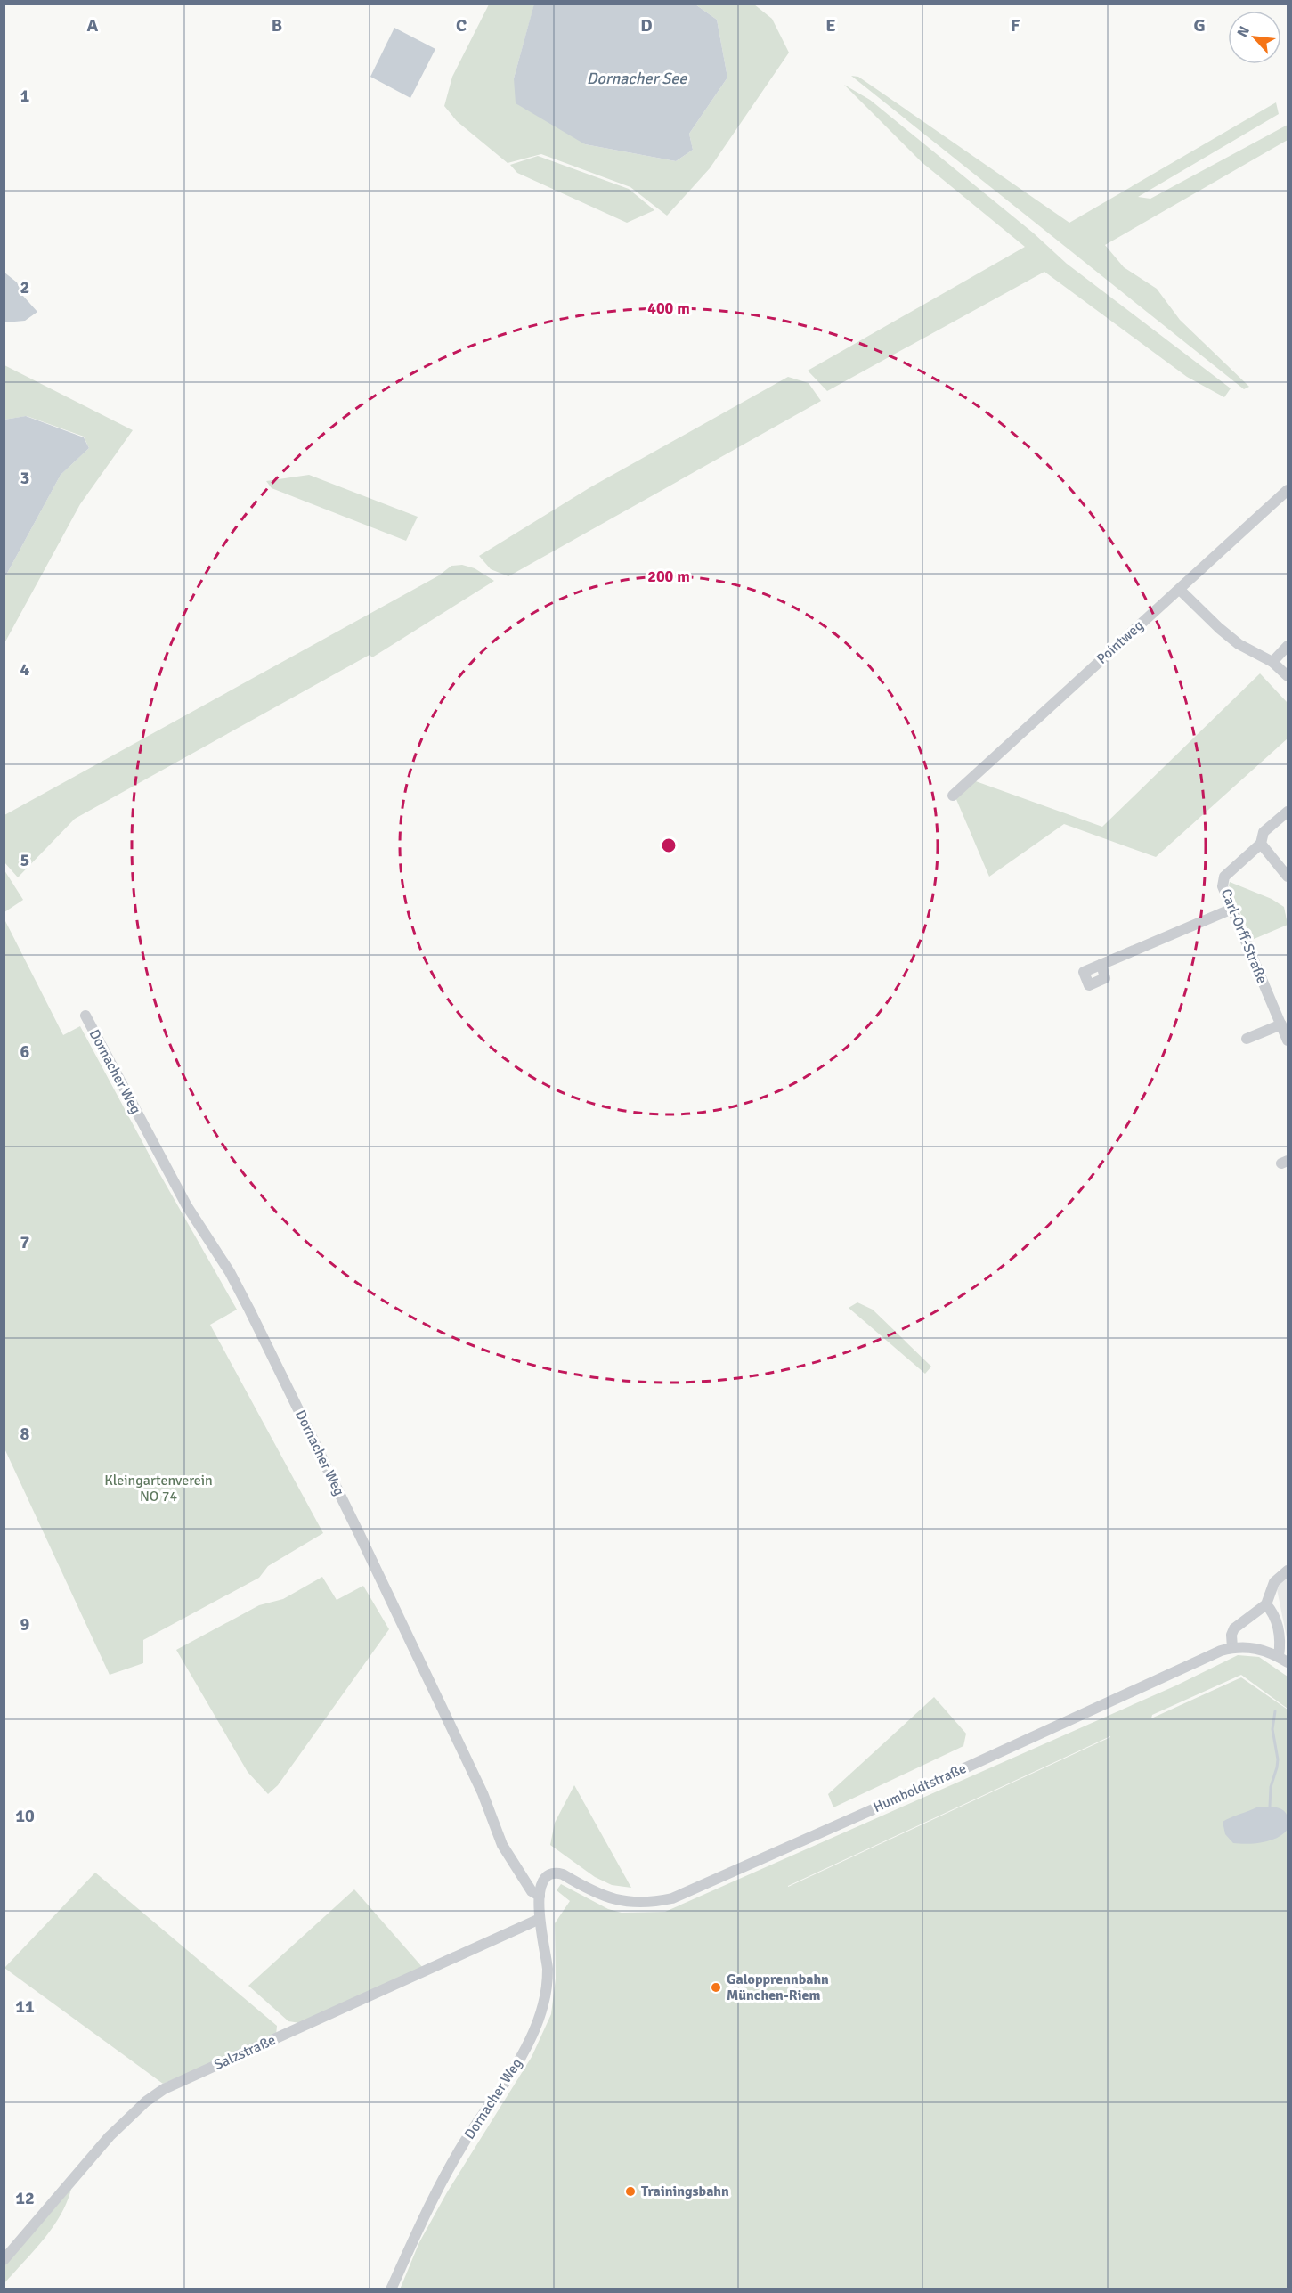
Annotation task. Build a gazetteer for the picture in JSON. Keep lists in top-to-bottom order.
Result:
{
  "streets": {
    "street": [
      "Pointweg",
      "Carl-Orff-Straße",
      "Dornacher Weg",
      "Humboldtstraße",
      "Salzstraße"
    ]
  },
  "crossings": [
    ["Dornacher Weg", "Humboldtstraße"],
    ["Dornacher Weg", "Salzstraße"]
  ],
  "water": ["Dornacher See"],
  "parks": ["Kleingartenverein NO 74"],
  "places": ["Galopprennbahn München-Riem", "Trainingsbahn"],
  "north": "top left",
  "grid": {
    "columns": [
      "A",
      "B",
      "C",
      "D",
      "E",
      "F",
      "G"
    ],
    "rows": [
      "1",
      "2",
      "3",
      "4",
      "5",
      "6",
      "7",
      "8",
      "9",
      "10",
      "11",
      "12"
    ]
  },
  "rings": ["400 m", "200 m"]
}
